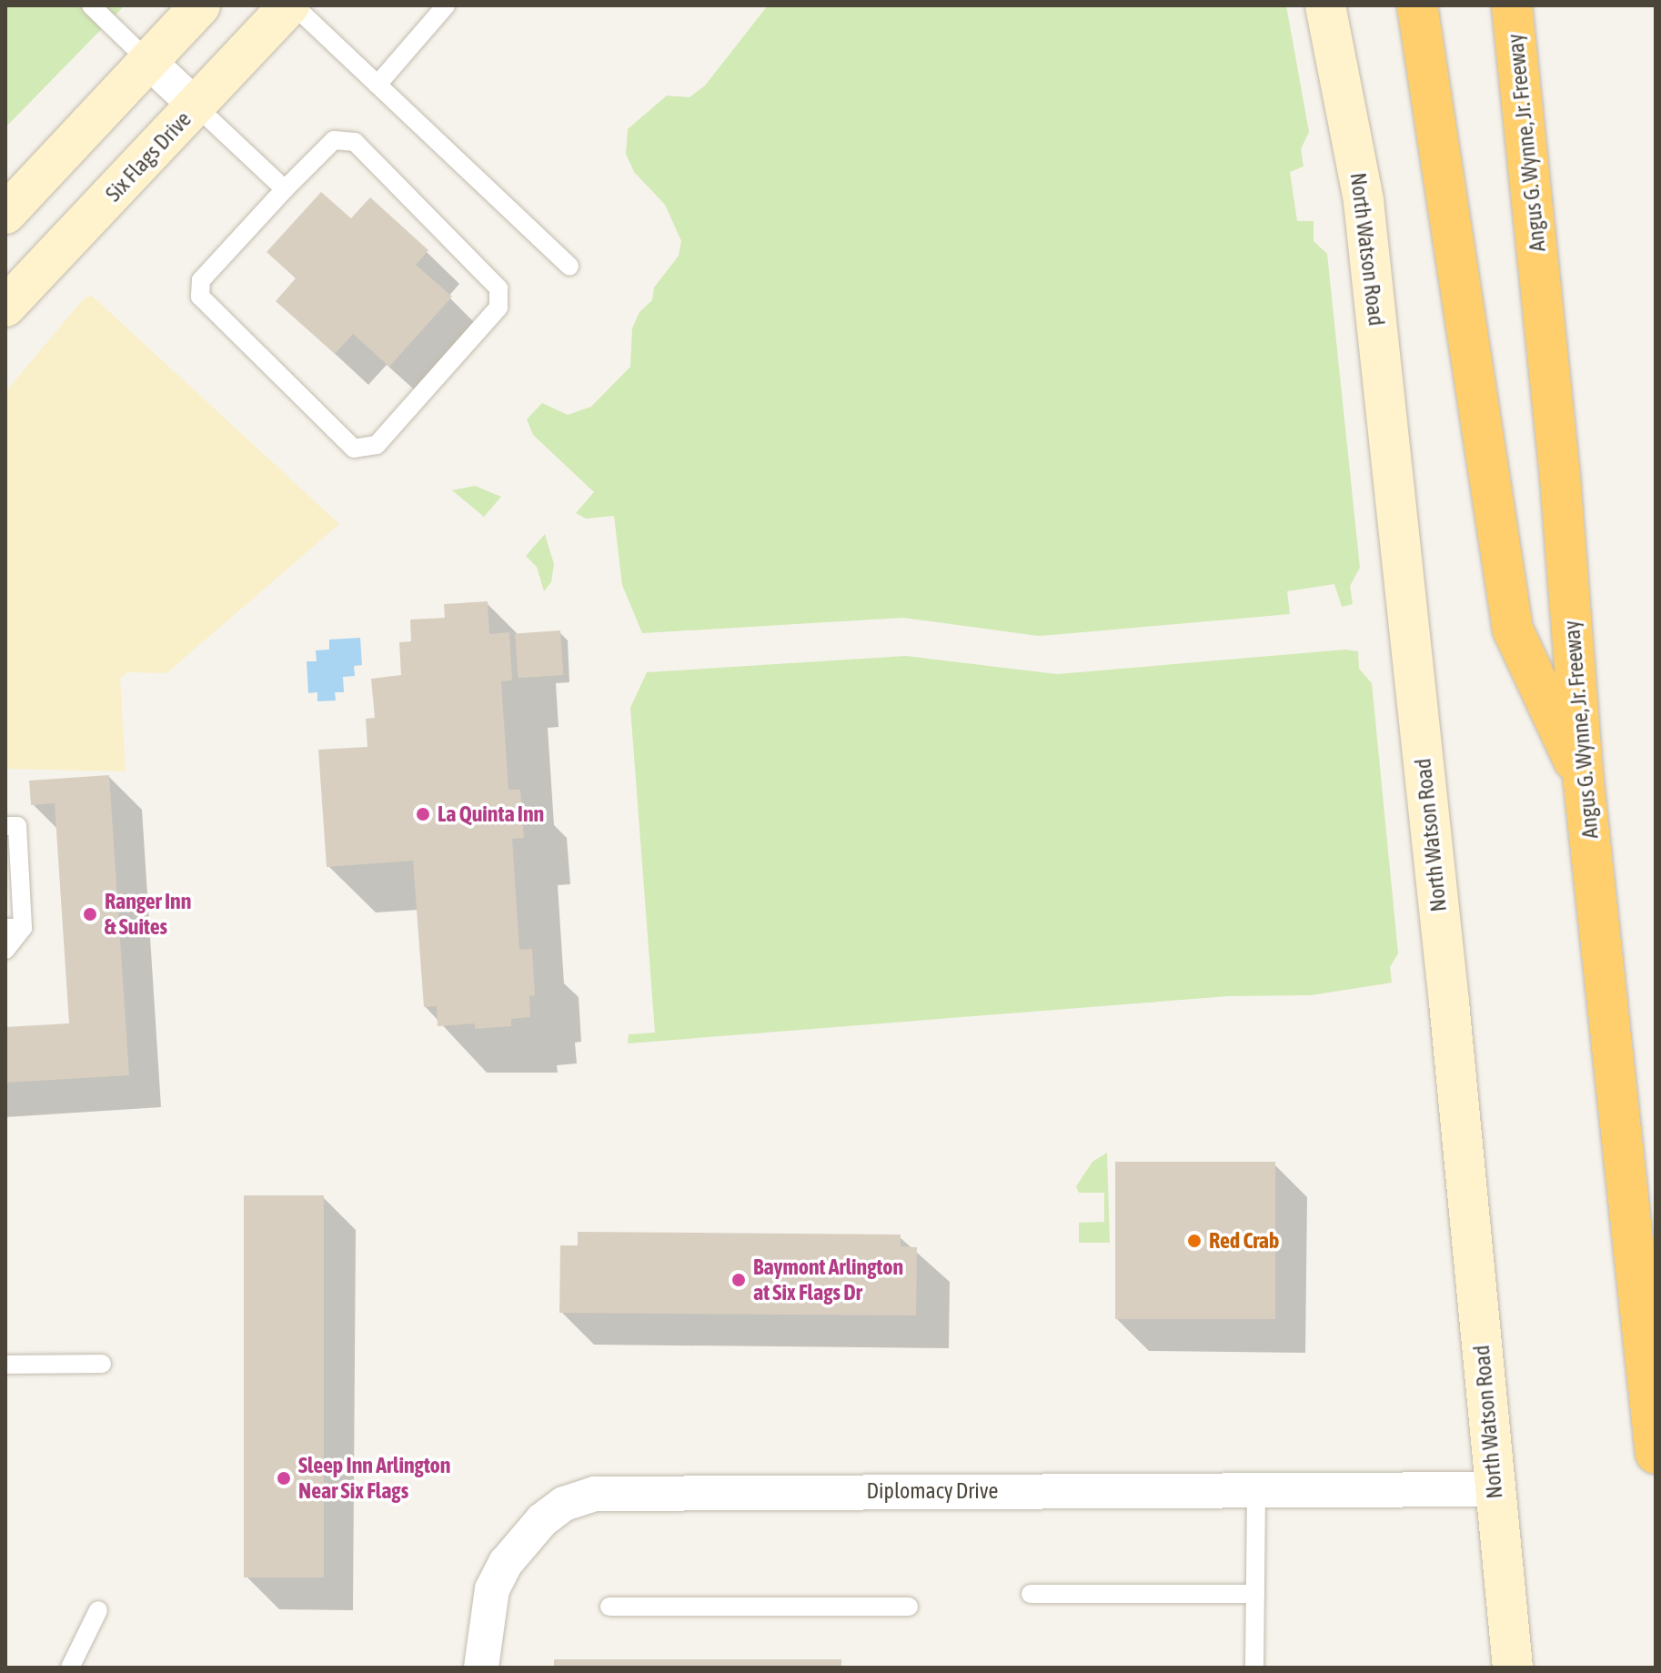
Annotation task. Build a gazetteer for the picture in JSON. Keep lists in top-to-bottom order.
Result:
{
  "streets": {
    "highway": ["Angus G. Wynne, Jr. Freeway"],
    "main road": ["Six Flags Drive", "North Watson Road"],
    "street": ["Diplomacy Drive"]
  },
  "crossings": [
    ["North Watson Road", "Diplomacy Drive"]
  ],
  "places": [
    "La Quinta Inn",
    "Ranger Inn & Suites",
    "Red Crab",
    "Baymont Arlington at Six Flags Dr",
    "Sleep Inn Arlington Near Six Flags"
  ]
}
